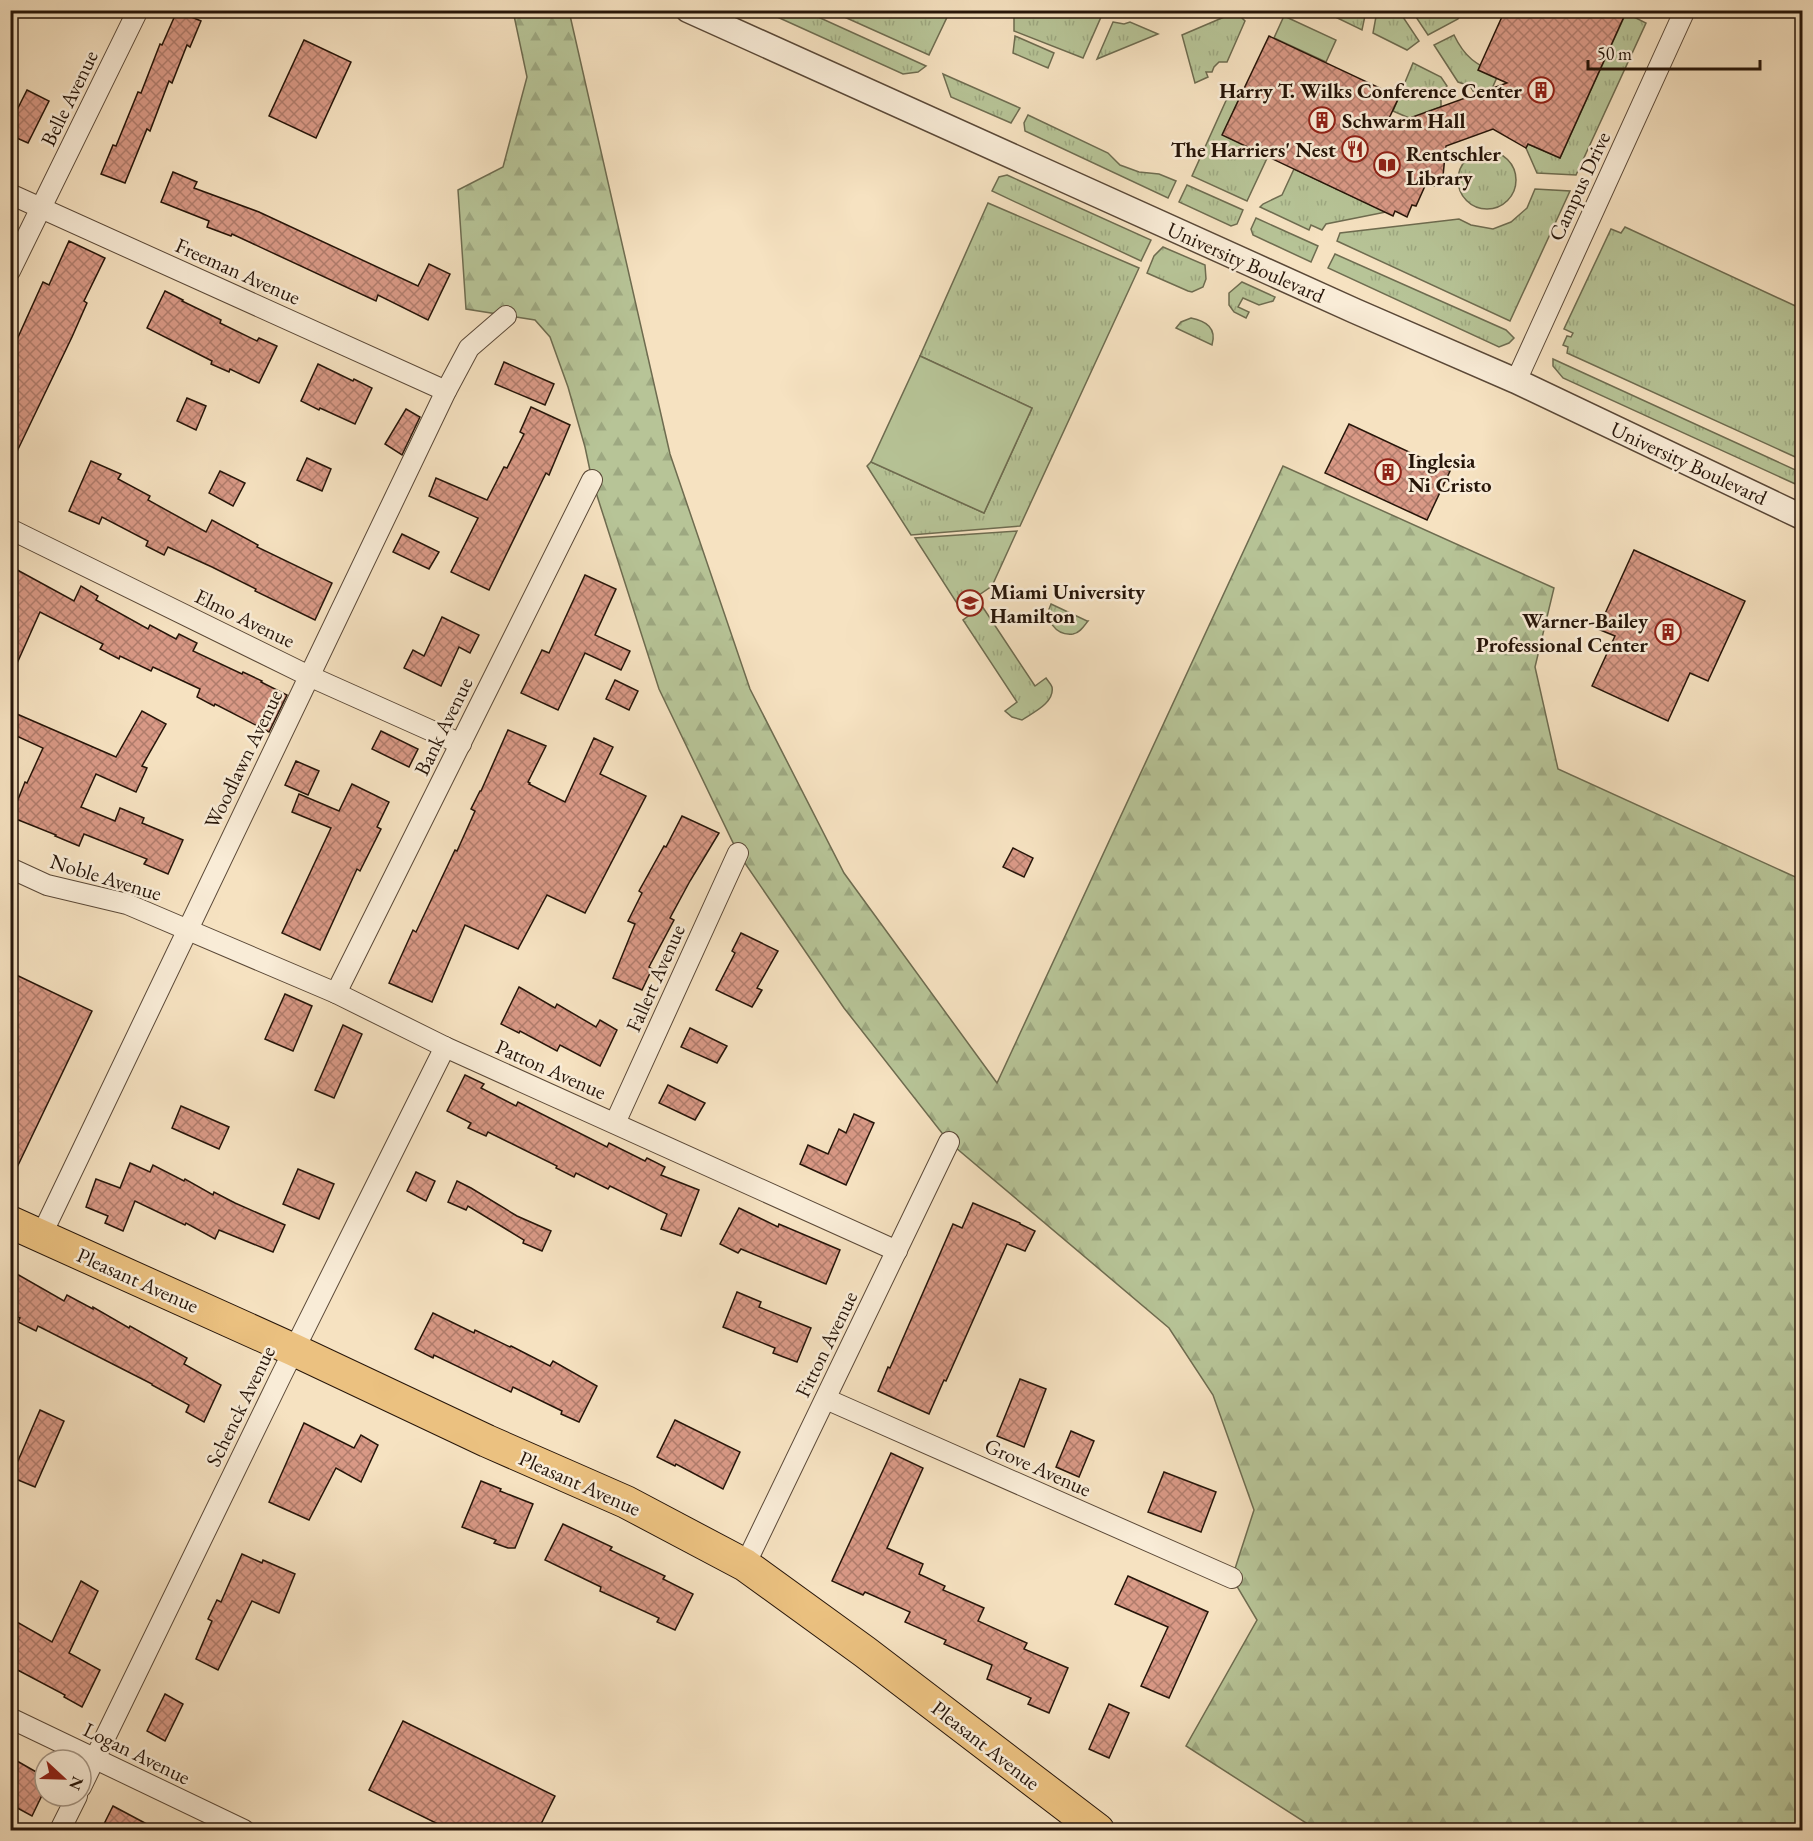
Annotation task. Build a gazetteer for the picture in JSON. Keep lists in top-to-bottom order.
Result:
{
  "streets": {
    "main road": ["Pleasant Avenue"],
    "street": [
      "Belle Avenue",
      "Campus Drive",
      "University Boulevard",
      "Freeman Avenue",
      "Elmo Avenue",
      "Bank Avenue",
      "Woodlawn Avenue",
      "Noble Avenue",
      "Fallert Avenue",
      "Patton Avenue",
      "Fitton Avenue",
      "Schenck Avenue",
      "Grove Avenue",
      "Logan Avenue"
    ]
  },
  "crossings": [
    ["Belle Avenue", "Freeman Avenue"],
    ["Campus Drive", "University Boulevard"],
    ["Freeman Avenue", "Woodlawn Avenue"],
    ["Elmo Avenue", "Bank Avenue"],
    ["Elmo Avenue", "Woodlawn Avenue"],
    ["Bank Avenue", "Patton Avenue"],
    ["Woodlawn Avenue", "Noble Avenue"],
    ["Woodlawn Avenue", "Patton Avenue"],
    ["Woodlawn Avenue", "Pleasant Avenue"],
    ["Noble Avenue", "Patton Avenue"],
    ["Fallert Avenue", "Patton Avenue"],
    ["Patton Avenue", "Fitton Avenue"],
    ["Patton Avenue", "Schenck Avenue"],
    ["Pleasant Avenue", "Fitton Avenue"],
    ["Pleasant Avenue", "Schenck Avenue"],
    ["Fitton Avenue", "Grove Avenue"],
    ["Schenck Avenue", "Logan Avenue"]
  ],
  "places": {
    "building": [
      "Harry T. Wilks Conference Center",
      "Schwarm Hall",
      "Inglesia Ni Cristo",
      "Warner-Bailey Professional Center"
    ],
    "restaurant": ["The Harriers' Nest"],
    "library": ["Rentschler Library"],
    "school or university": ["Miami University Hamilton"]
  },
  "scale_bar": "50 m",
  "north": "right"
}
